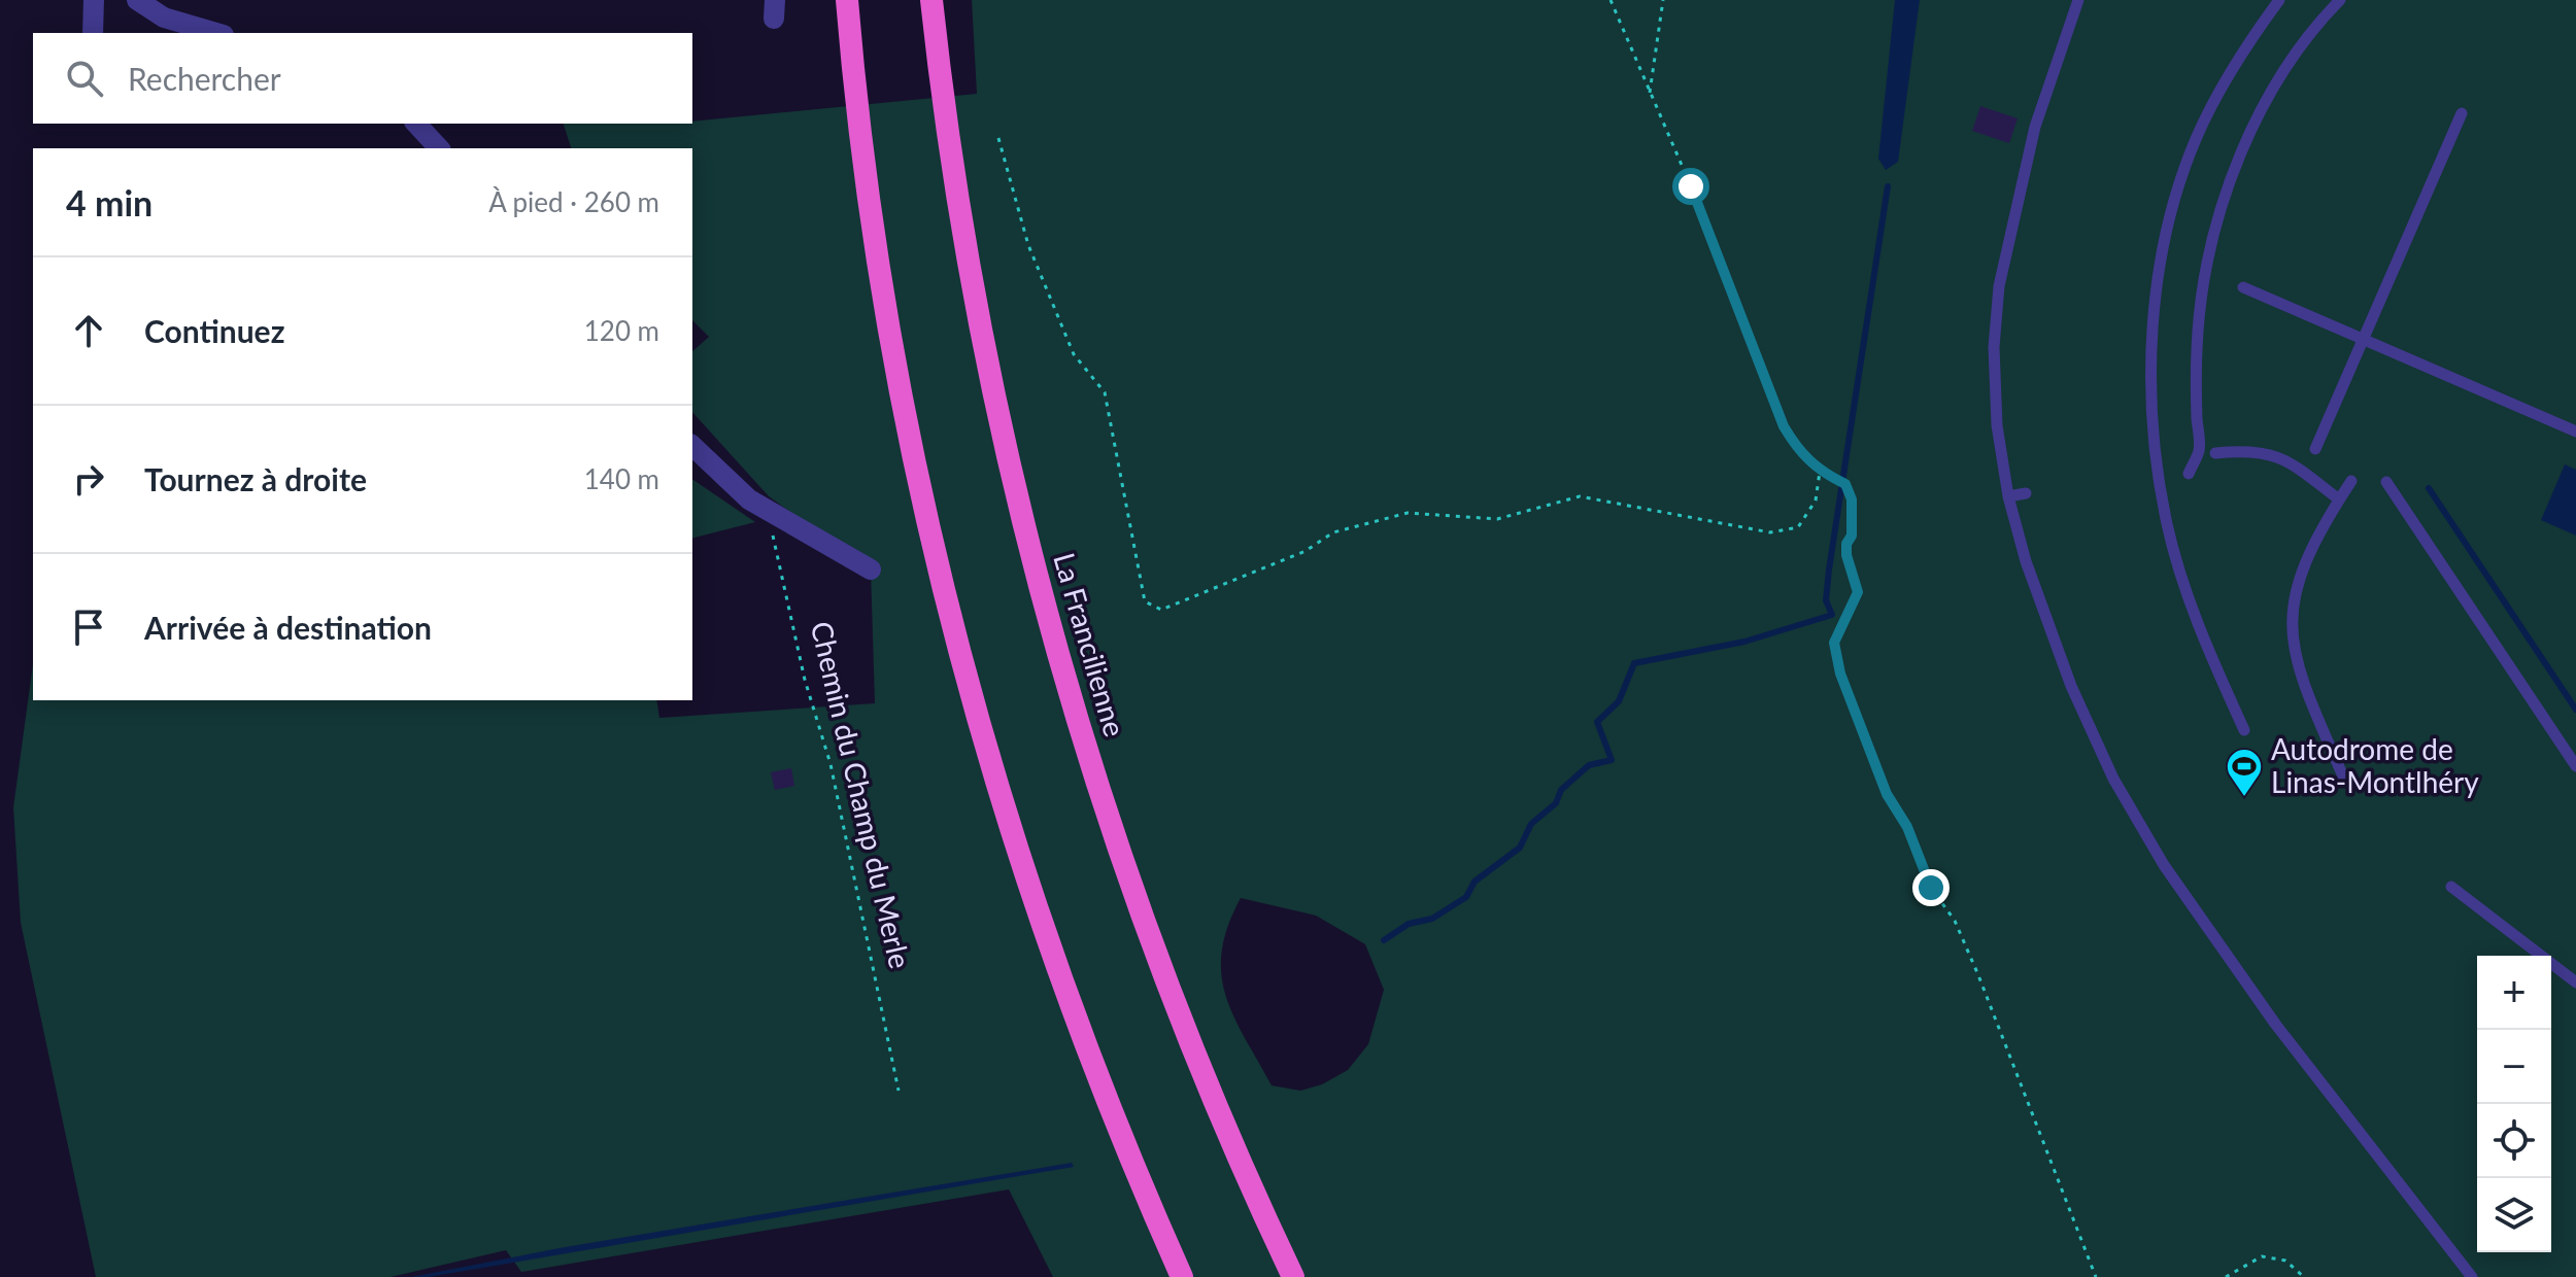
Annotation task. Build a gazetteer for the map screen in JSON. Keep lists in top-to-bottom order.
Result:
{
  "streets": {
    "highway": ["La Francilienne"],
    "path": ["Chemin du Champ du Merle"]
  },
  "places": {
    "sports": ["Autodrome de Linas-Montlhéry"]
  },
  "page": {
    "search": "Rechercher",
    "heading": ["4 min", "À pied · 260 m"],
    "list": [
      ["Continuez", "120 m"],
      ["Tournez à droite", "140 m"],
      "Arrivée à destination"
    ],
    "map_buttons": ["+", "−"]
  }
}
